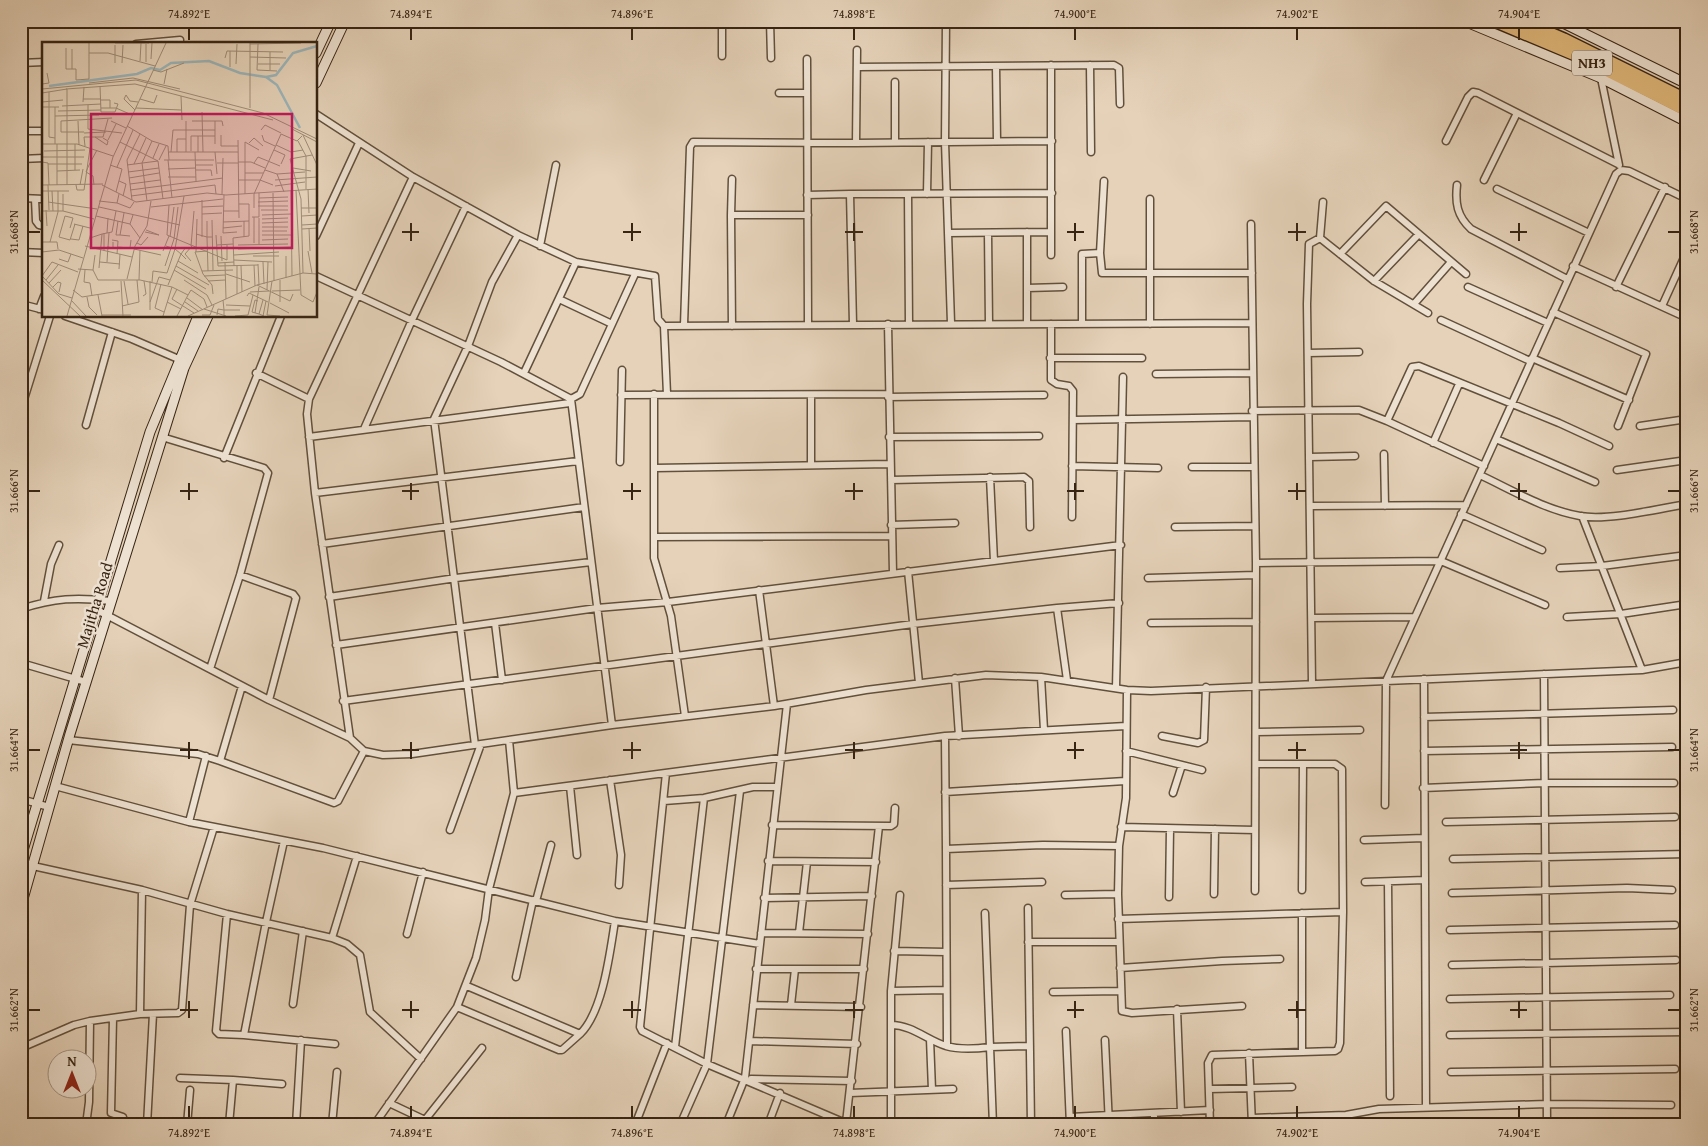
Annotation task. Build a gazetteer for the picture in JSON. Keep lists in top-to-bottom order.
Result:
{
  "streets": {
    "highway": ["NH3"],
    "main road": ["Majitha Road"]
  },
  "north": "top",
  "coordinates": [
    "74.892°E",
    "74.894°E",
    "74.896°E",
    "74.898°E",
    "74.900°E",
    "74.902°E",
    "74.904°E",
    "31.668°N",
    "31.666°N",
    "31.664°N",
    "31.662°N"
  ]
}
